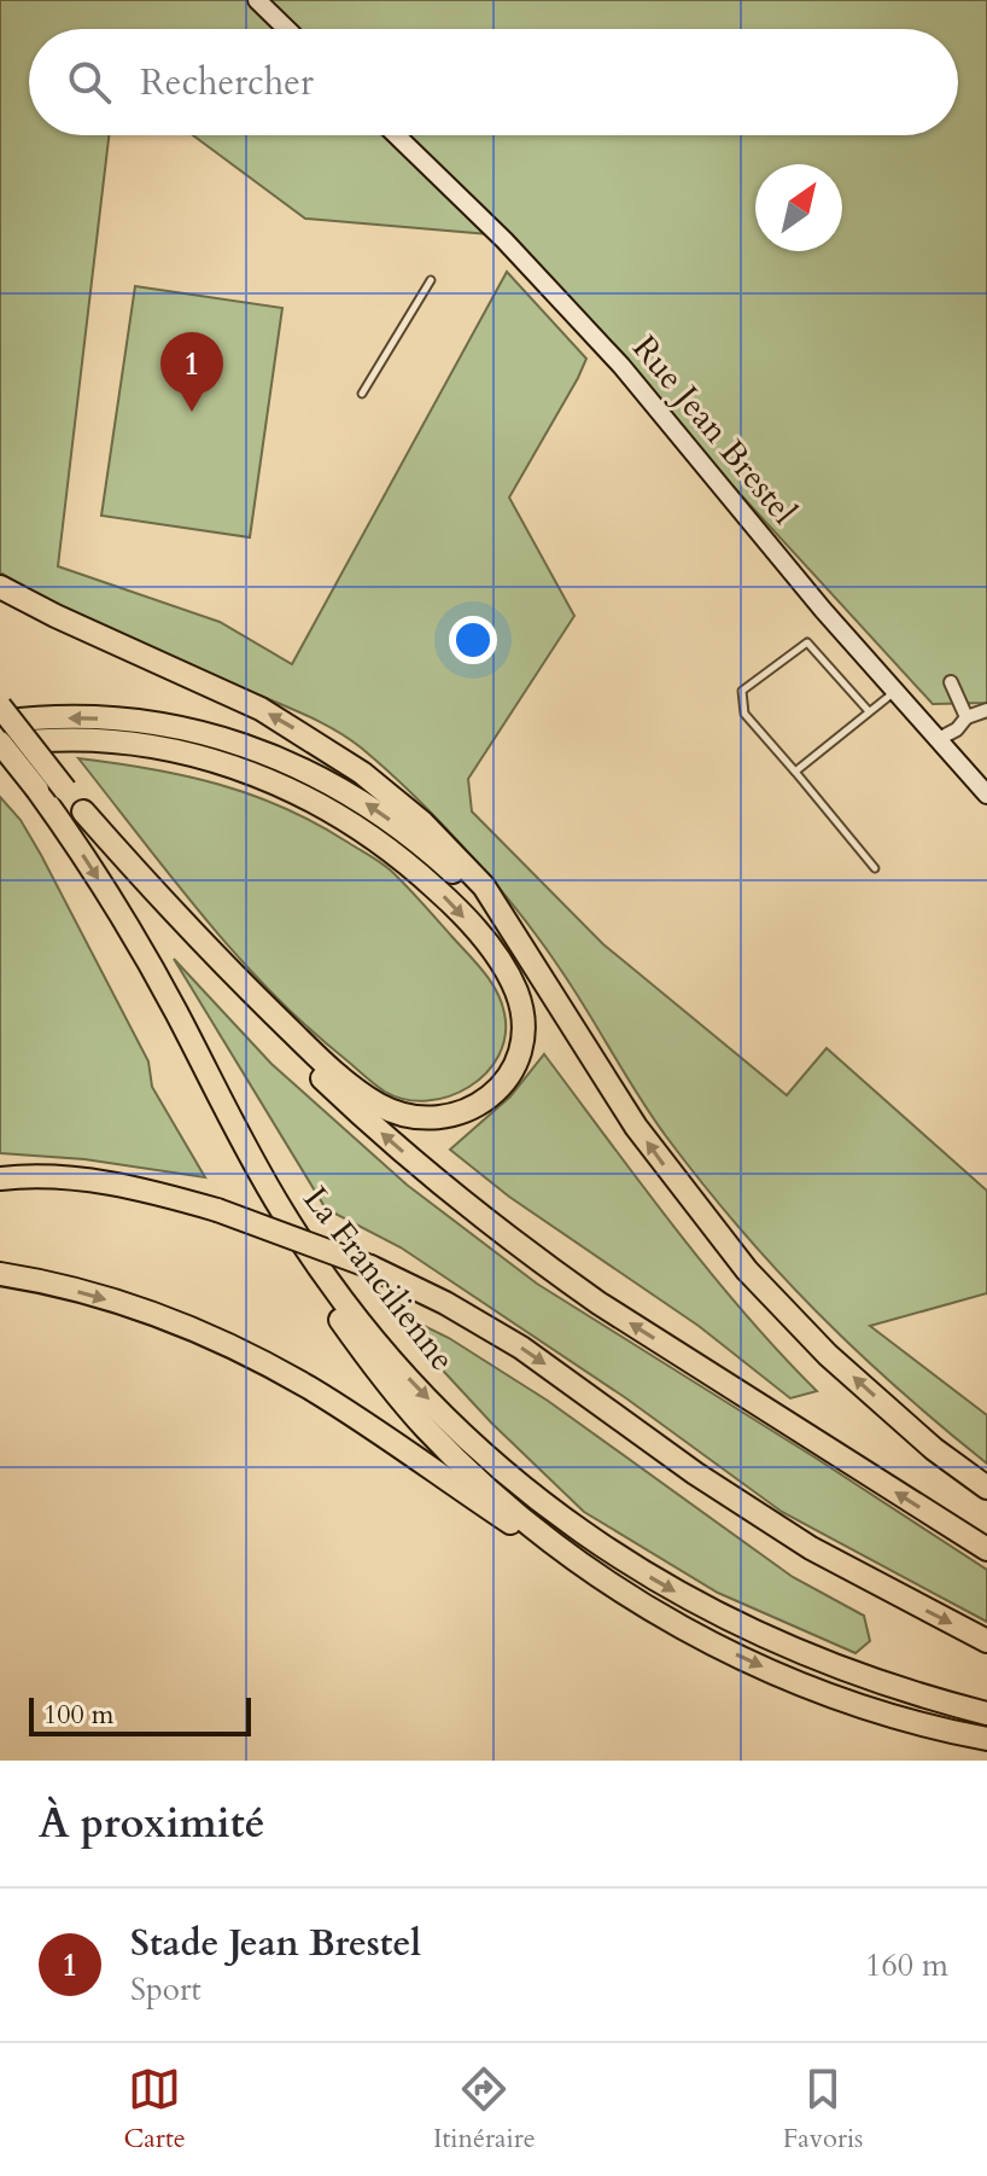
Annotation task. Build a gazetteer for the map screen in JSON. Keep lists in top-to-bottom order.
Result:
{
  "streets": {
    "highway": ["La Francilienne"],
    "street": ["Rue Jean Brestel"]
  },
  "scale_bar": "100 m",
  "north": "top right",
  "page": {
    "search": "Rechercher",
    "pins": "1",
    "scale": "100 m",
    "heading": "À proximité",
    "list": [
      {
        "mark": "1",
        "name": "Stade Jean Brestel",
        "note": "Sport",
        "value": "160 m"
      }
    ],
    "nav": ["Carte", "Itinéraire", "Favoris"]
  }
}
